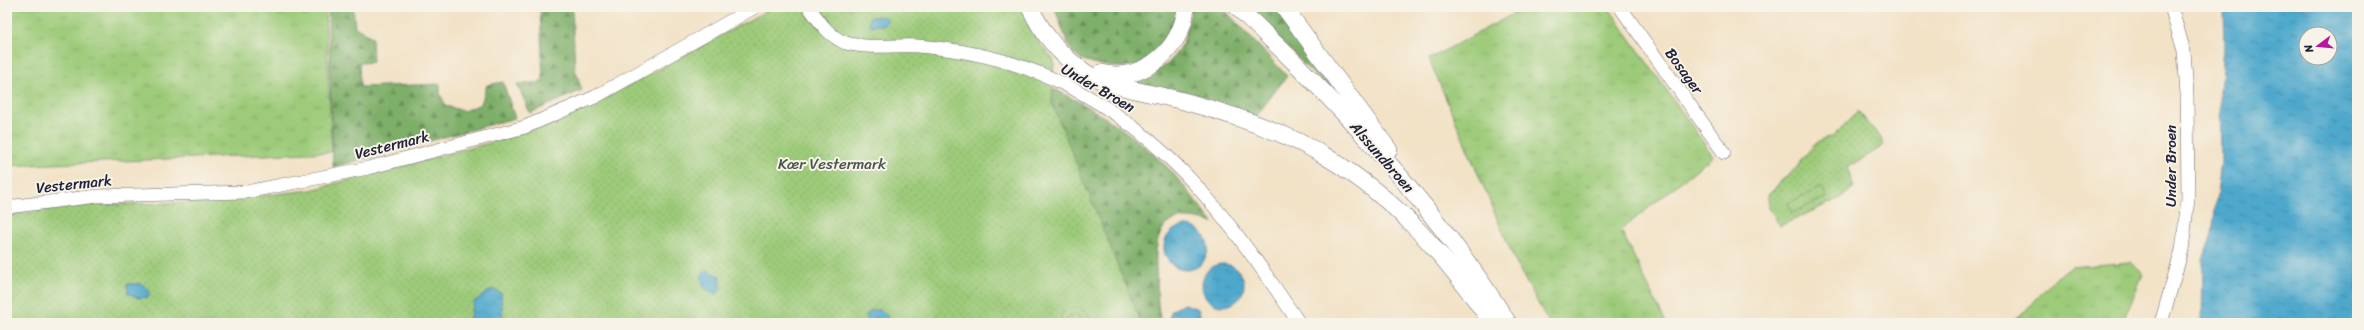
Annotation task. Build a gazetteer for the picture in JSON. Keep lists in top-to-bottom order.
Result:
{
  "streets": {
    "highway": ["Alssundbroen"],
    "street": ["Bosager", "Under Broen", "Vestermark"]
  },
  "parks": ["Kær Vestermark"],
  "north": "left"
}
